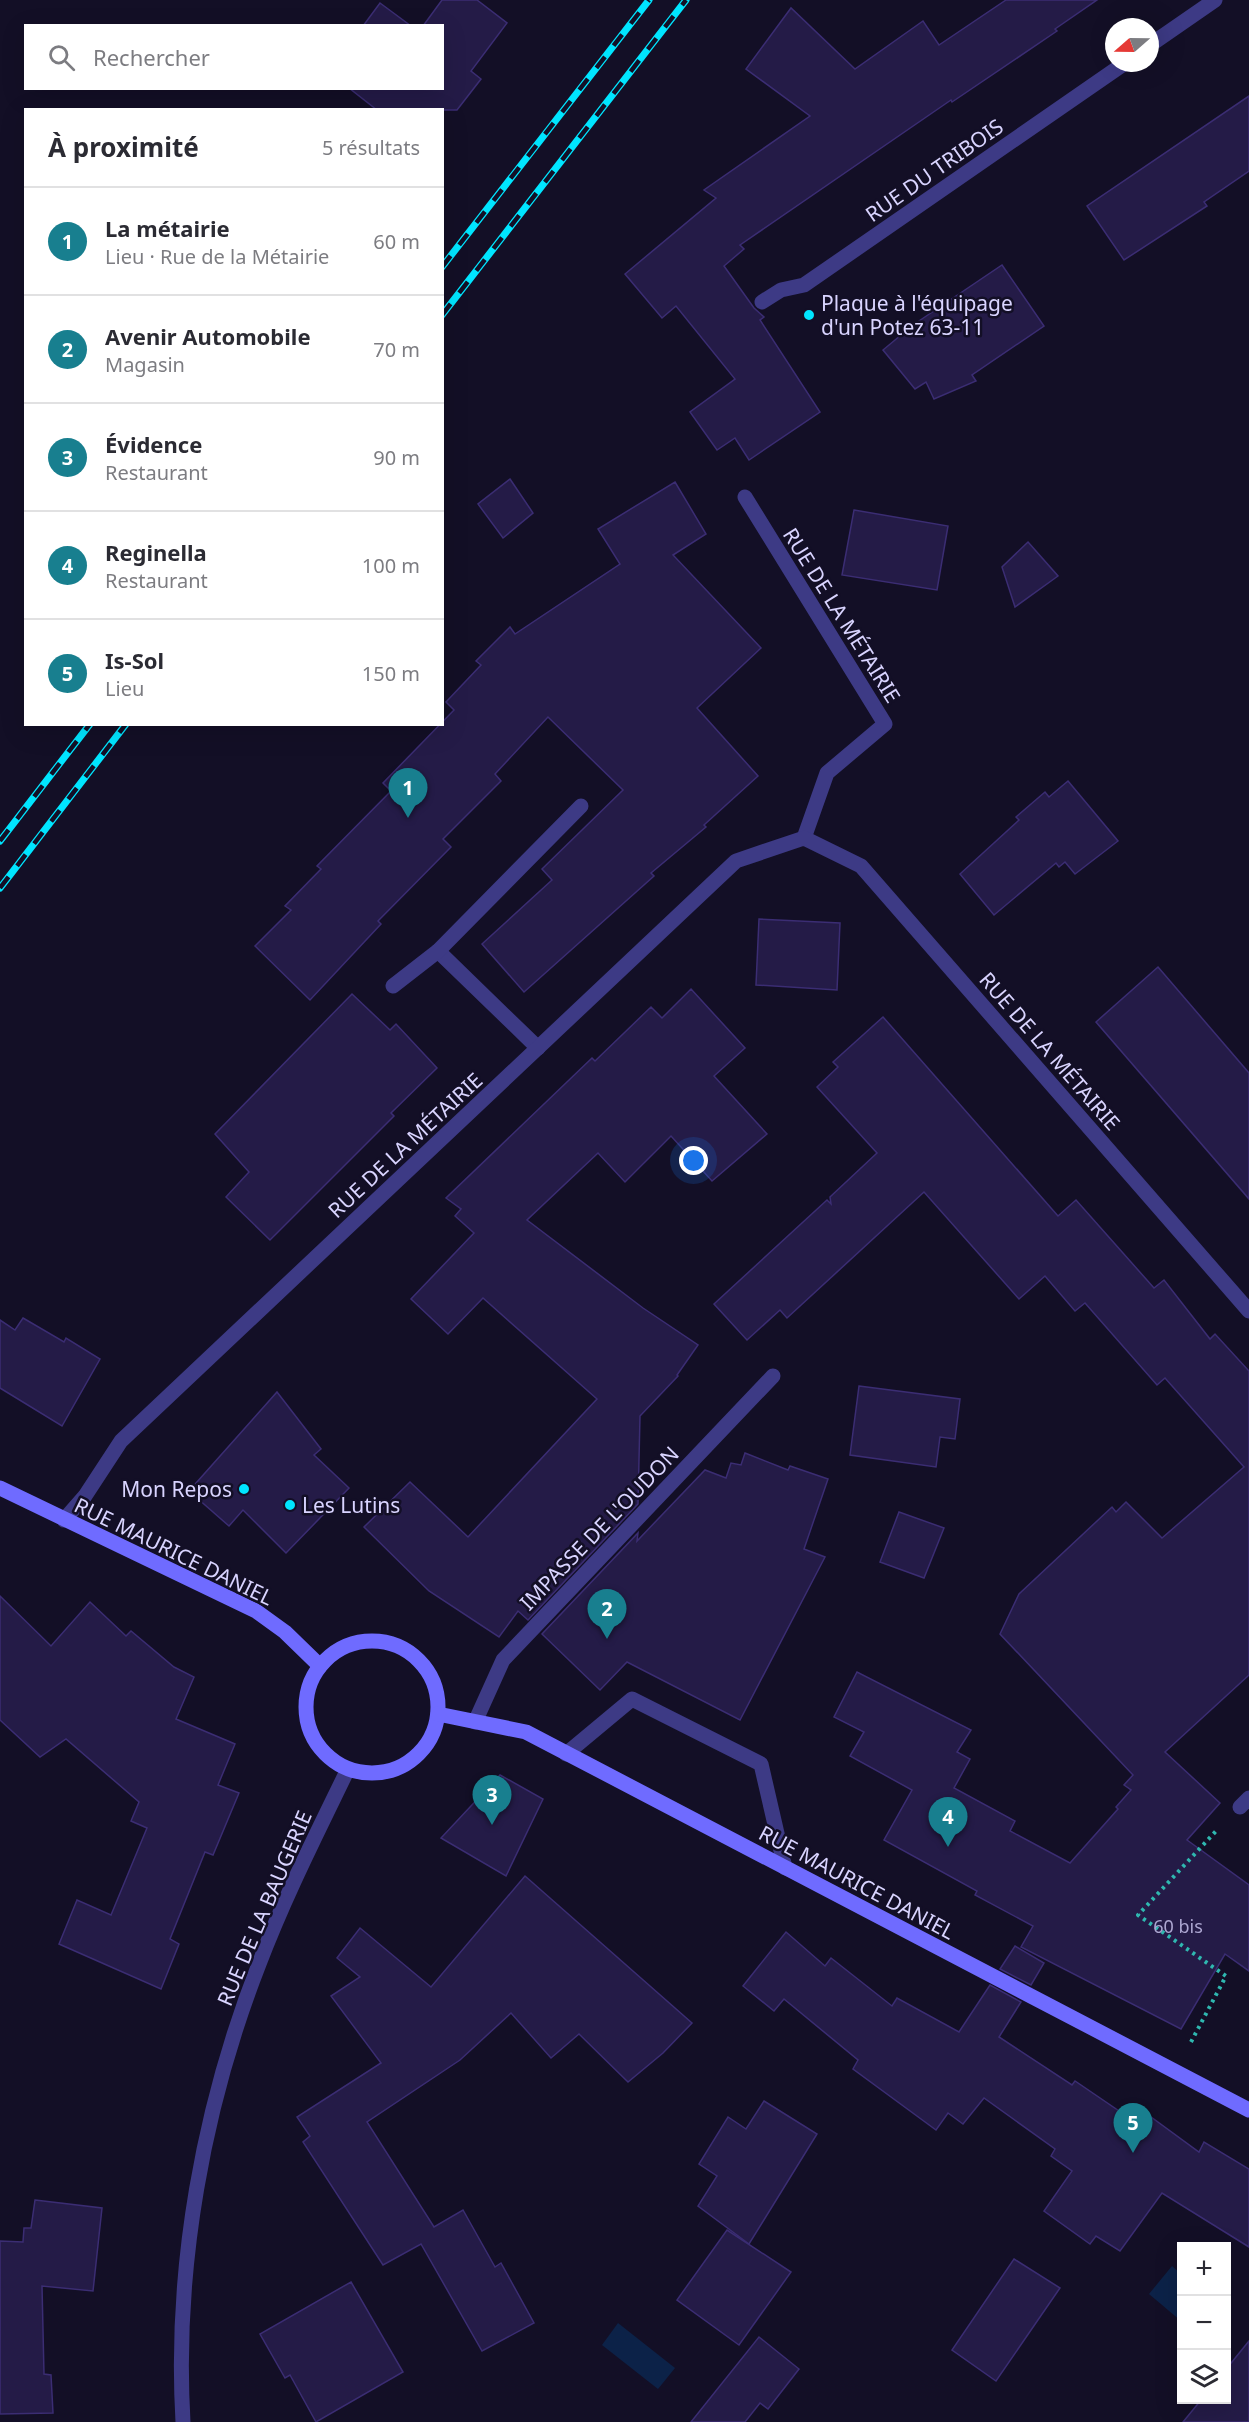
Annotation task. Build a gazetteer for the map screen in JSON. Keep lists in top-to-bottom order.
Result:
{
  "streets": {
    "street": [
      "RUE DU TRIBOIS",
      "RUE DE LA MÉTAIRIE",
      "IMPASSE DE L'OUDON",
      "RUE MAURICE DANIEL",
      "RUE DE LA BAUGERIE"
    ]
  },
  "crossings": [
    ["RUE DE LA MÉTAIRIE", "RUE MAURICE DANIEL"],
    ["IMPASSE DE L'OUDON", "RUE MAURICE DANIEL"],
    ["RUE MAURICE DANIEL", "RUE DE LA BAUGERIE"]
  ],
  "places": ["Plaque à l'équipage d'un Potez 63-11", "Mon Repos", "Les Lutins"],
  "house_numbers": ["60 bis"],
  "north": "left",
  "page": {
    "search": "Rechercher",
    "heading": ["À proximité", "5 résultats"],
    "list": [
      {
        "mark": "1",
        "name": "La métairie",
        "note": "Lieu · Rue de la Métairie",
        "value": "60 m"
      },
      {
        "mark": "2",
        "name": "Avenir Automobile",
        "note": "Magasin",
        "value": "70 m"
      },
      {
        "mark": "3",
        "name": "Évidence",
        "note": "Restaurant",
        "value": "90 m"
      },
      {
        "mark": "4",
        "name": "Reginella",
        "note": "Restaurant",
        "value": "100 m"
      },
      {
        "mark": "5",
        "name": "Is-Sol",
        "note": "Lieu",
        "value": "150 m"
      }
    ],
    "pins": [
      "1",
      "2",
      "3",
      "4",
      "5"
    ],
    "map_buttons": ["+", "−"]
  }
}
